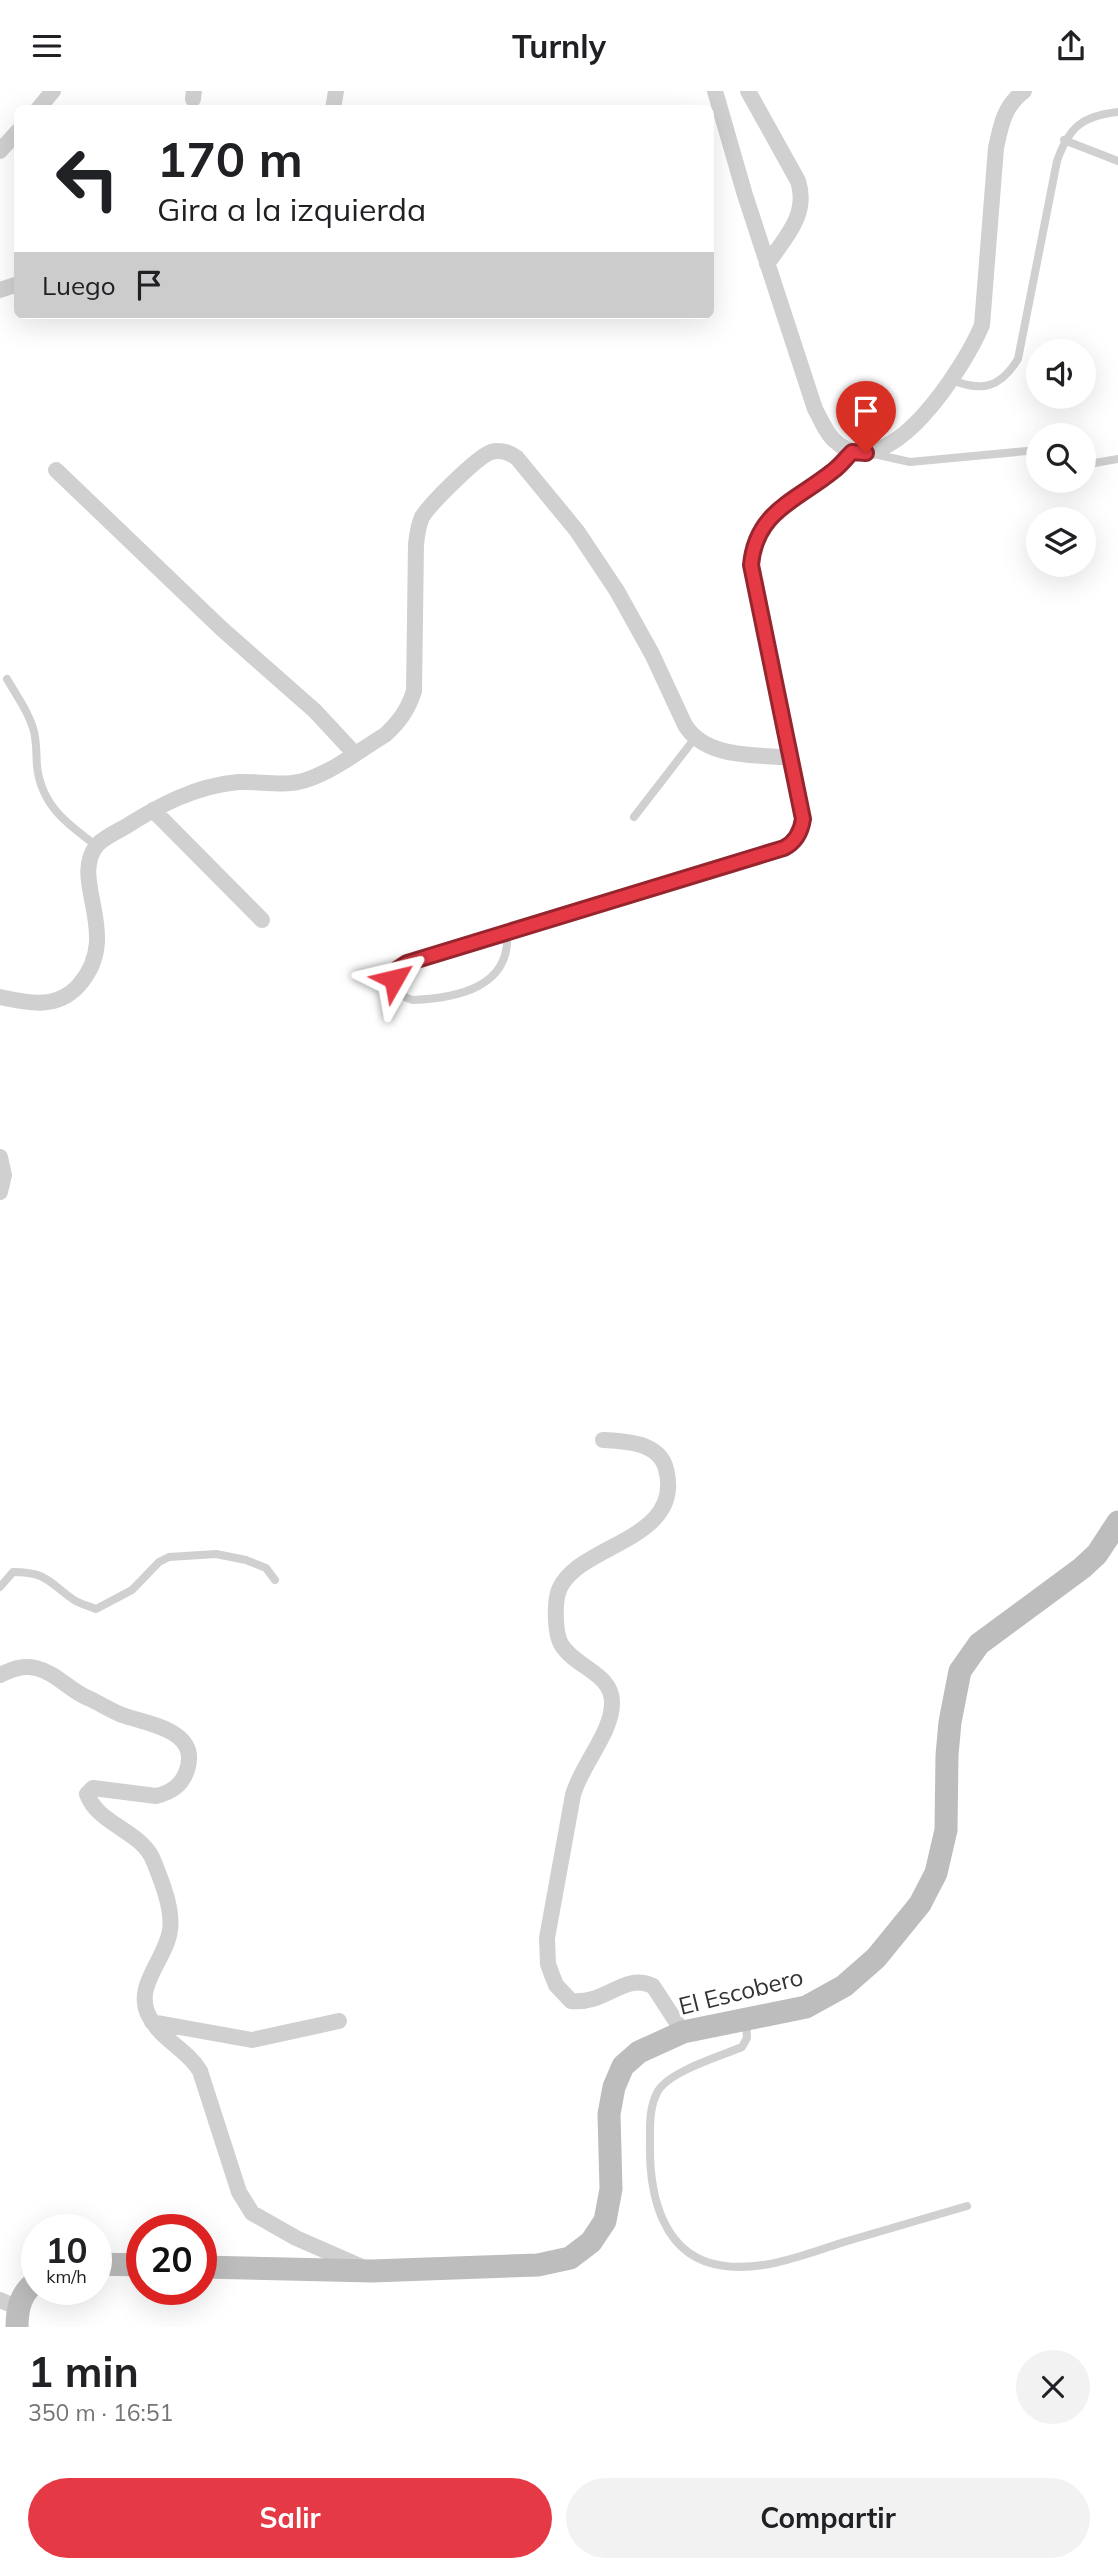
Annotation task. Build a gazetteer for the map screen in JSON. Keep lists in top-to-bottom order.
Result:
{
  "streets": {
    "main road": ["El Escobero"]
  },
  "page": {
    "header": "Turnly",
    "turn": ["170 m", "Gira a la izquierda"],
    "then": "Luego",
    "speed": "10 km/h",
    "limit": "20",
    "heading": ["1 min", "350 m · 16:51"],
    "buttons": ["Salir", "Compartir"]
  }
}
